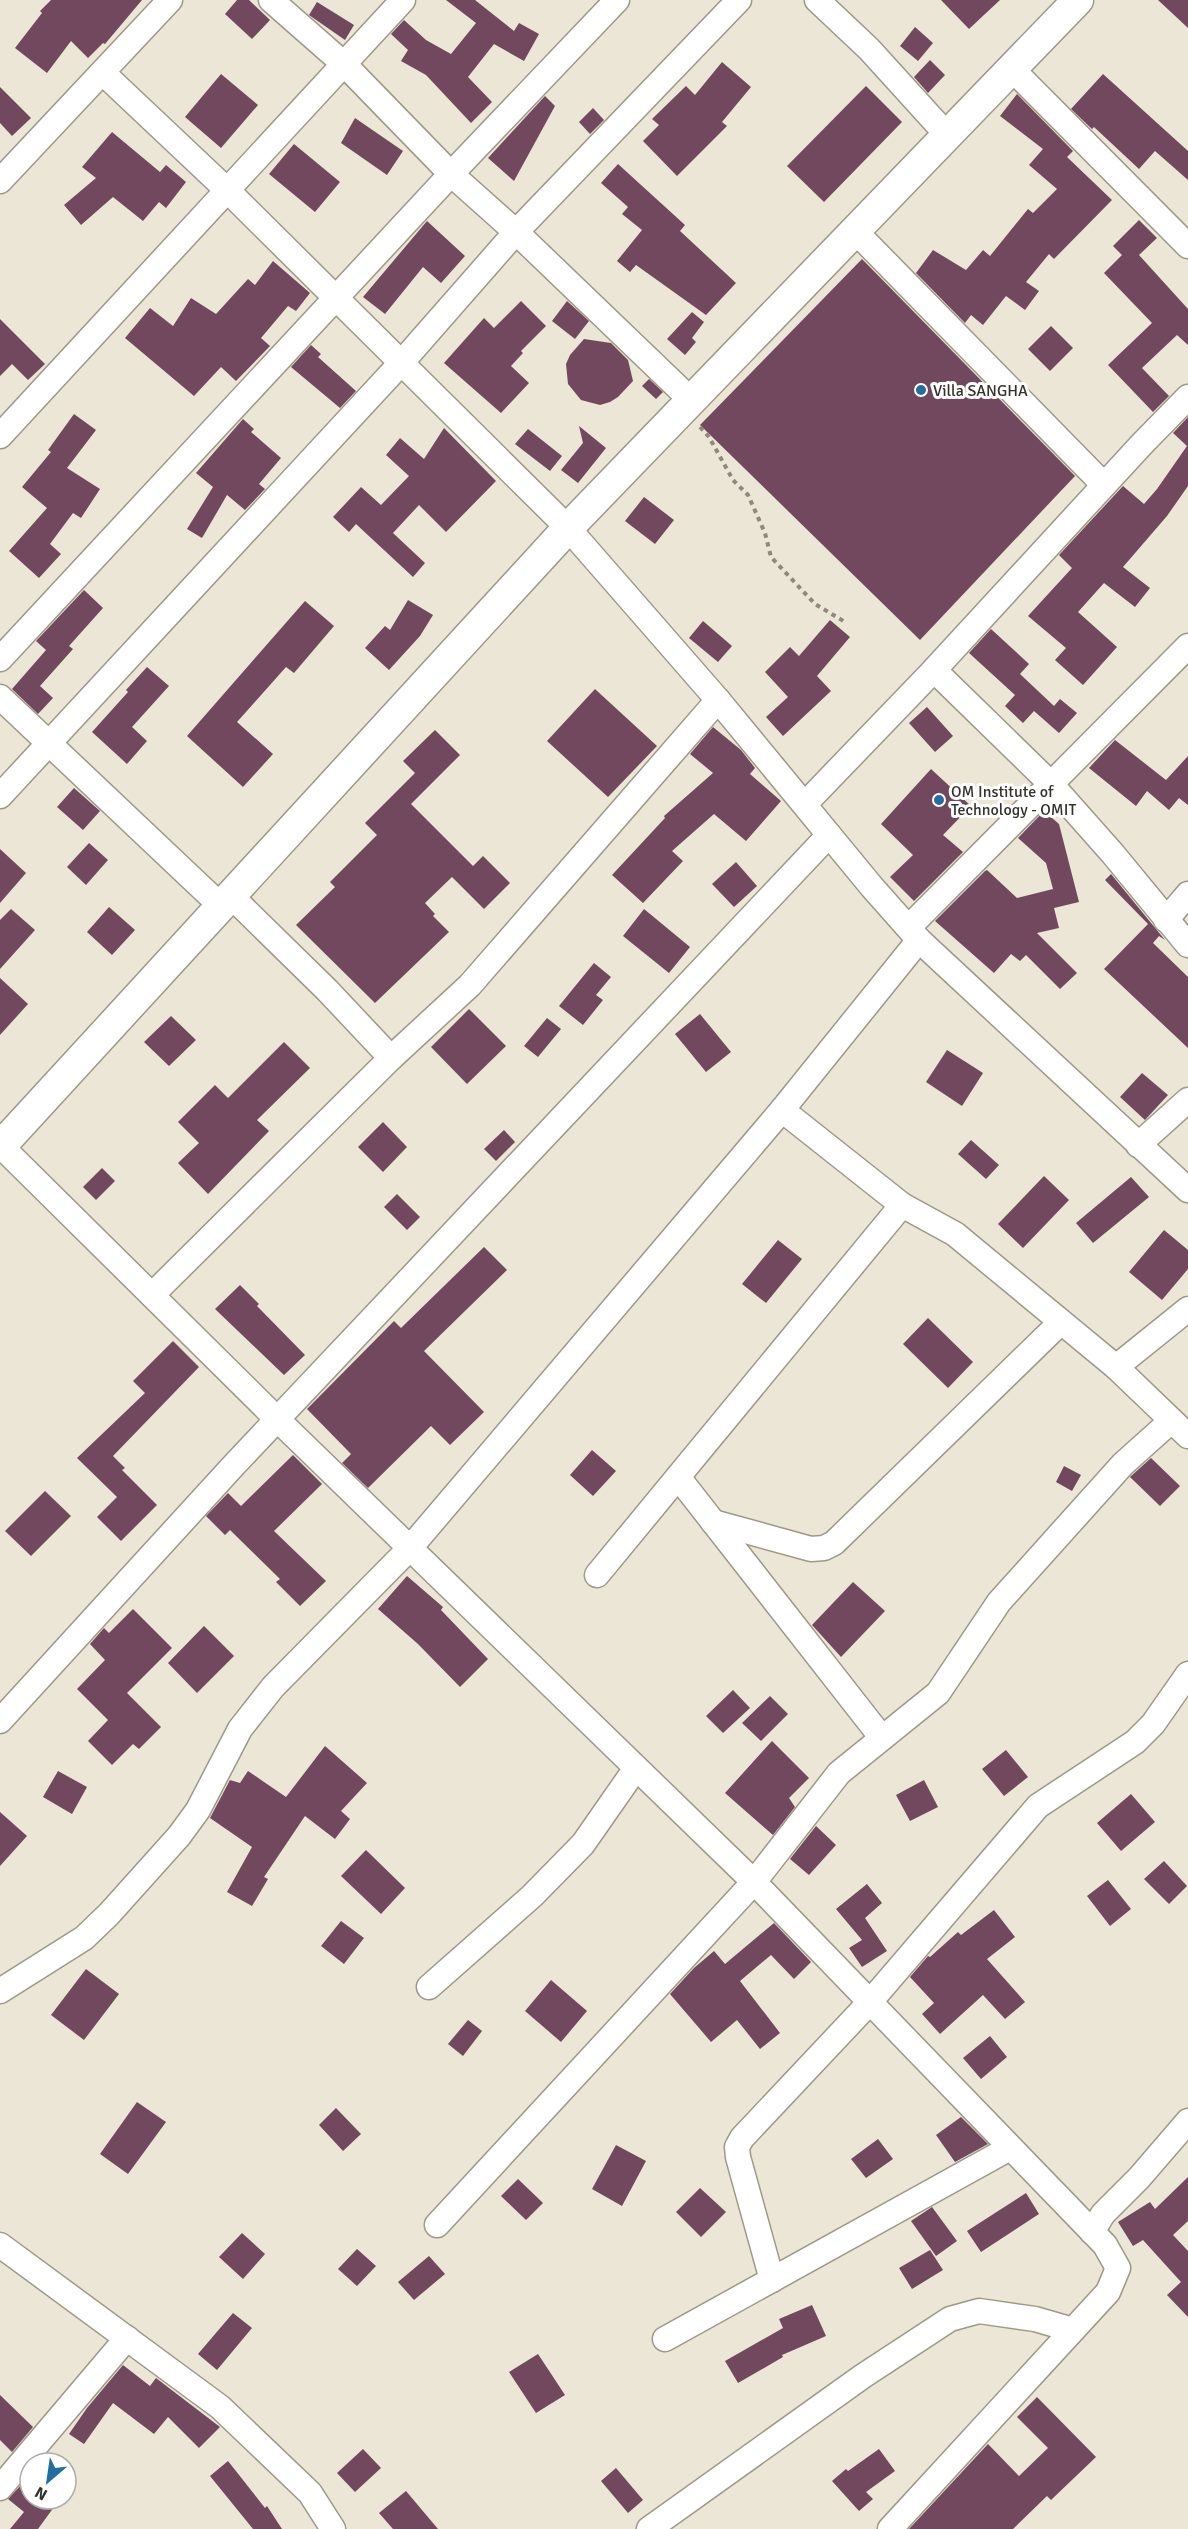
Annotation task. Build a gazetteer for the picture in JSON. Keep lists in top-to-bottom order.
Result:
{
  "places": ["Villa SANGHA", "OM Institute of Technology - OMIT"],
  "north": "bottom left"
}
